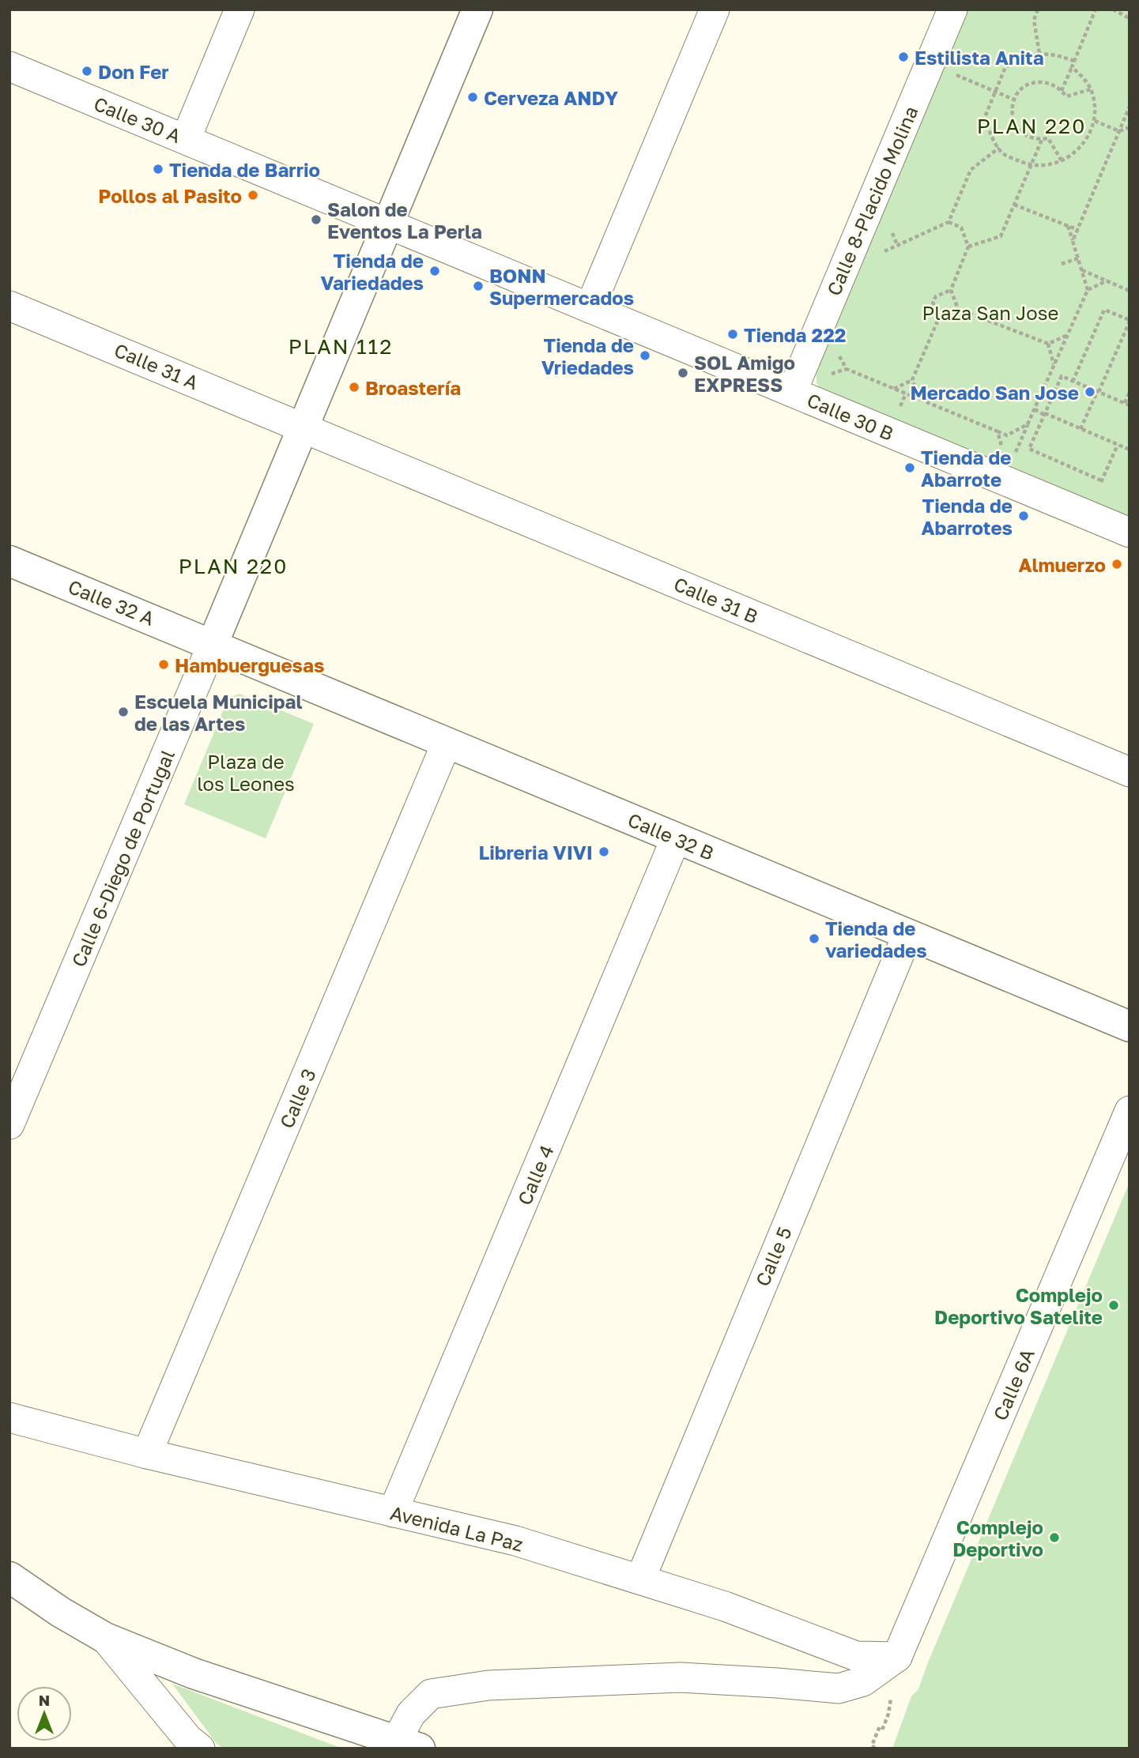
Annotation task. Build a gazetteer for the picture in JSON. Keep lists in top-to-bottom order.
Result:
{
  "streets": {
    "street": [
      "Calle 30 A",
      "Calle 8-Placido Molina",
      "Calle 31 A",
      "Calle 30 B",
      "Calle 31 B",
      "Calle 32 A",
      "Calle 32 B",
      "Calle 6-Diego de Portugal",
      "Calle 3",
      "Calle 4",
      "Calle 5",
      "Calle 6A",
      "Avenida La Paz"
    ]
  },
  "crossings": [
    ["Calle 30 A", "Calle 30 B"],
    ["Calle 30 A", "Calle 6-Diego de Portugal"],
    ["Calle 8-Placido Molina", "Calle 30 B"],
    ["Calle 31 A", "Calle 31 B"],
    ["Calle 31 A", "Calle 6-Diego de Portugal"],
    ["Calle 30 B", "Calle 6-Diego de Portugal"],
    ["Calle 31 B", "Calle 6-Diego de Portugal"],
    ["Calle 32 A", "Calle 32 B"],
    ["Calle 32 A", "Calle 6-Diego de Portugal"],
    ["Calle 32 B", "Calle 6-Diego de Portugal"],
    ["Calle 32 B", "Calle 3"],
    ["Calle 32 B", "Calle 4"],
    ["Calle 32 B", "Calle 5"],
    ["Calle 3", "Avenida La Paz"],
    ["Calle 4", "Avenida La Paz"],
    ["Calle 5", "Avenida La Paz"],
    ["Calle 6A", "Avenida La Paz"]
  ],
  "districts": ["PLAN 220", "PLAN 112", "PLAN 220"],
  "parks": ["Plaza San Jose", "Plaza de los Leones"],
  "places": [
    "Estilista Anita",
    "Don Fer",
    "Cerveza ANDY",
    "Tienda de Barrio",
    "Pollos al Pasito",
    "Salon de Eventos La Perla",
    "Tienda de Variedades",
    "BONN Supermercados",
    "Tienda 222",
    "Tienda de Vriedades",
    "SOL Amigo EXPRESS",
    "Broastería",
    "Mercado San Jose",
    "Tienda de Abarrote",
    "Tienda de Abarrotes",
    "Almuerzo",
    "Hambuerguesas",
    "Escuela Municipal de las Artes",
    "Libreria VIVI",
    "Tienda de variedades",
    "Complejo Deportivo Satelite",
    "Complejo Deportivo"
  ],
  "north": "top"
}
